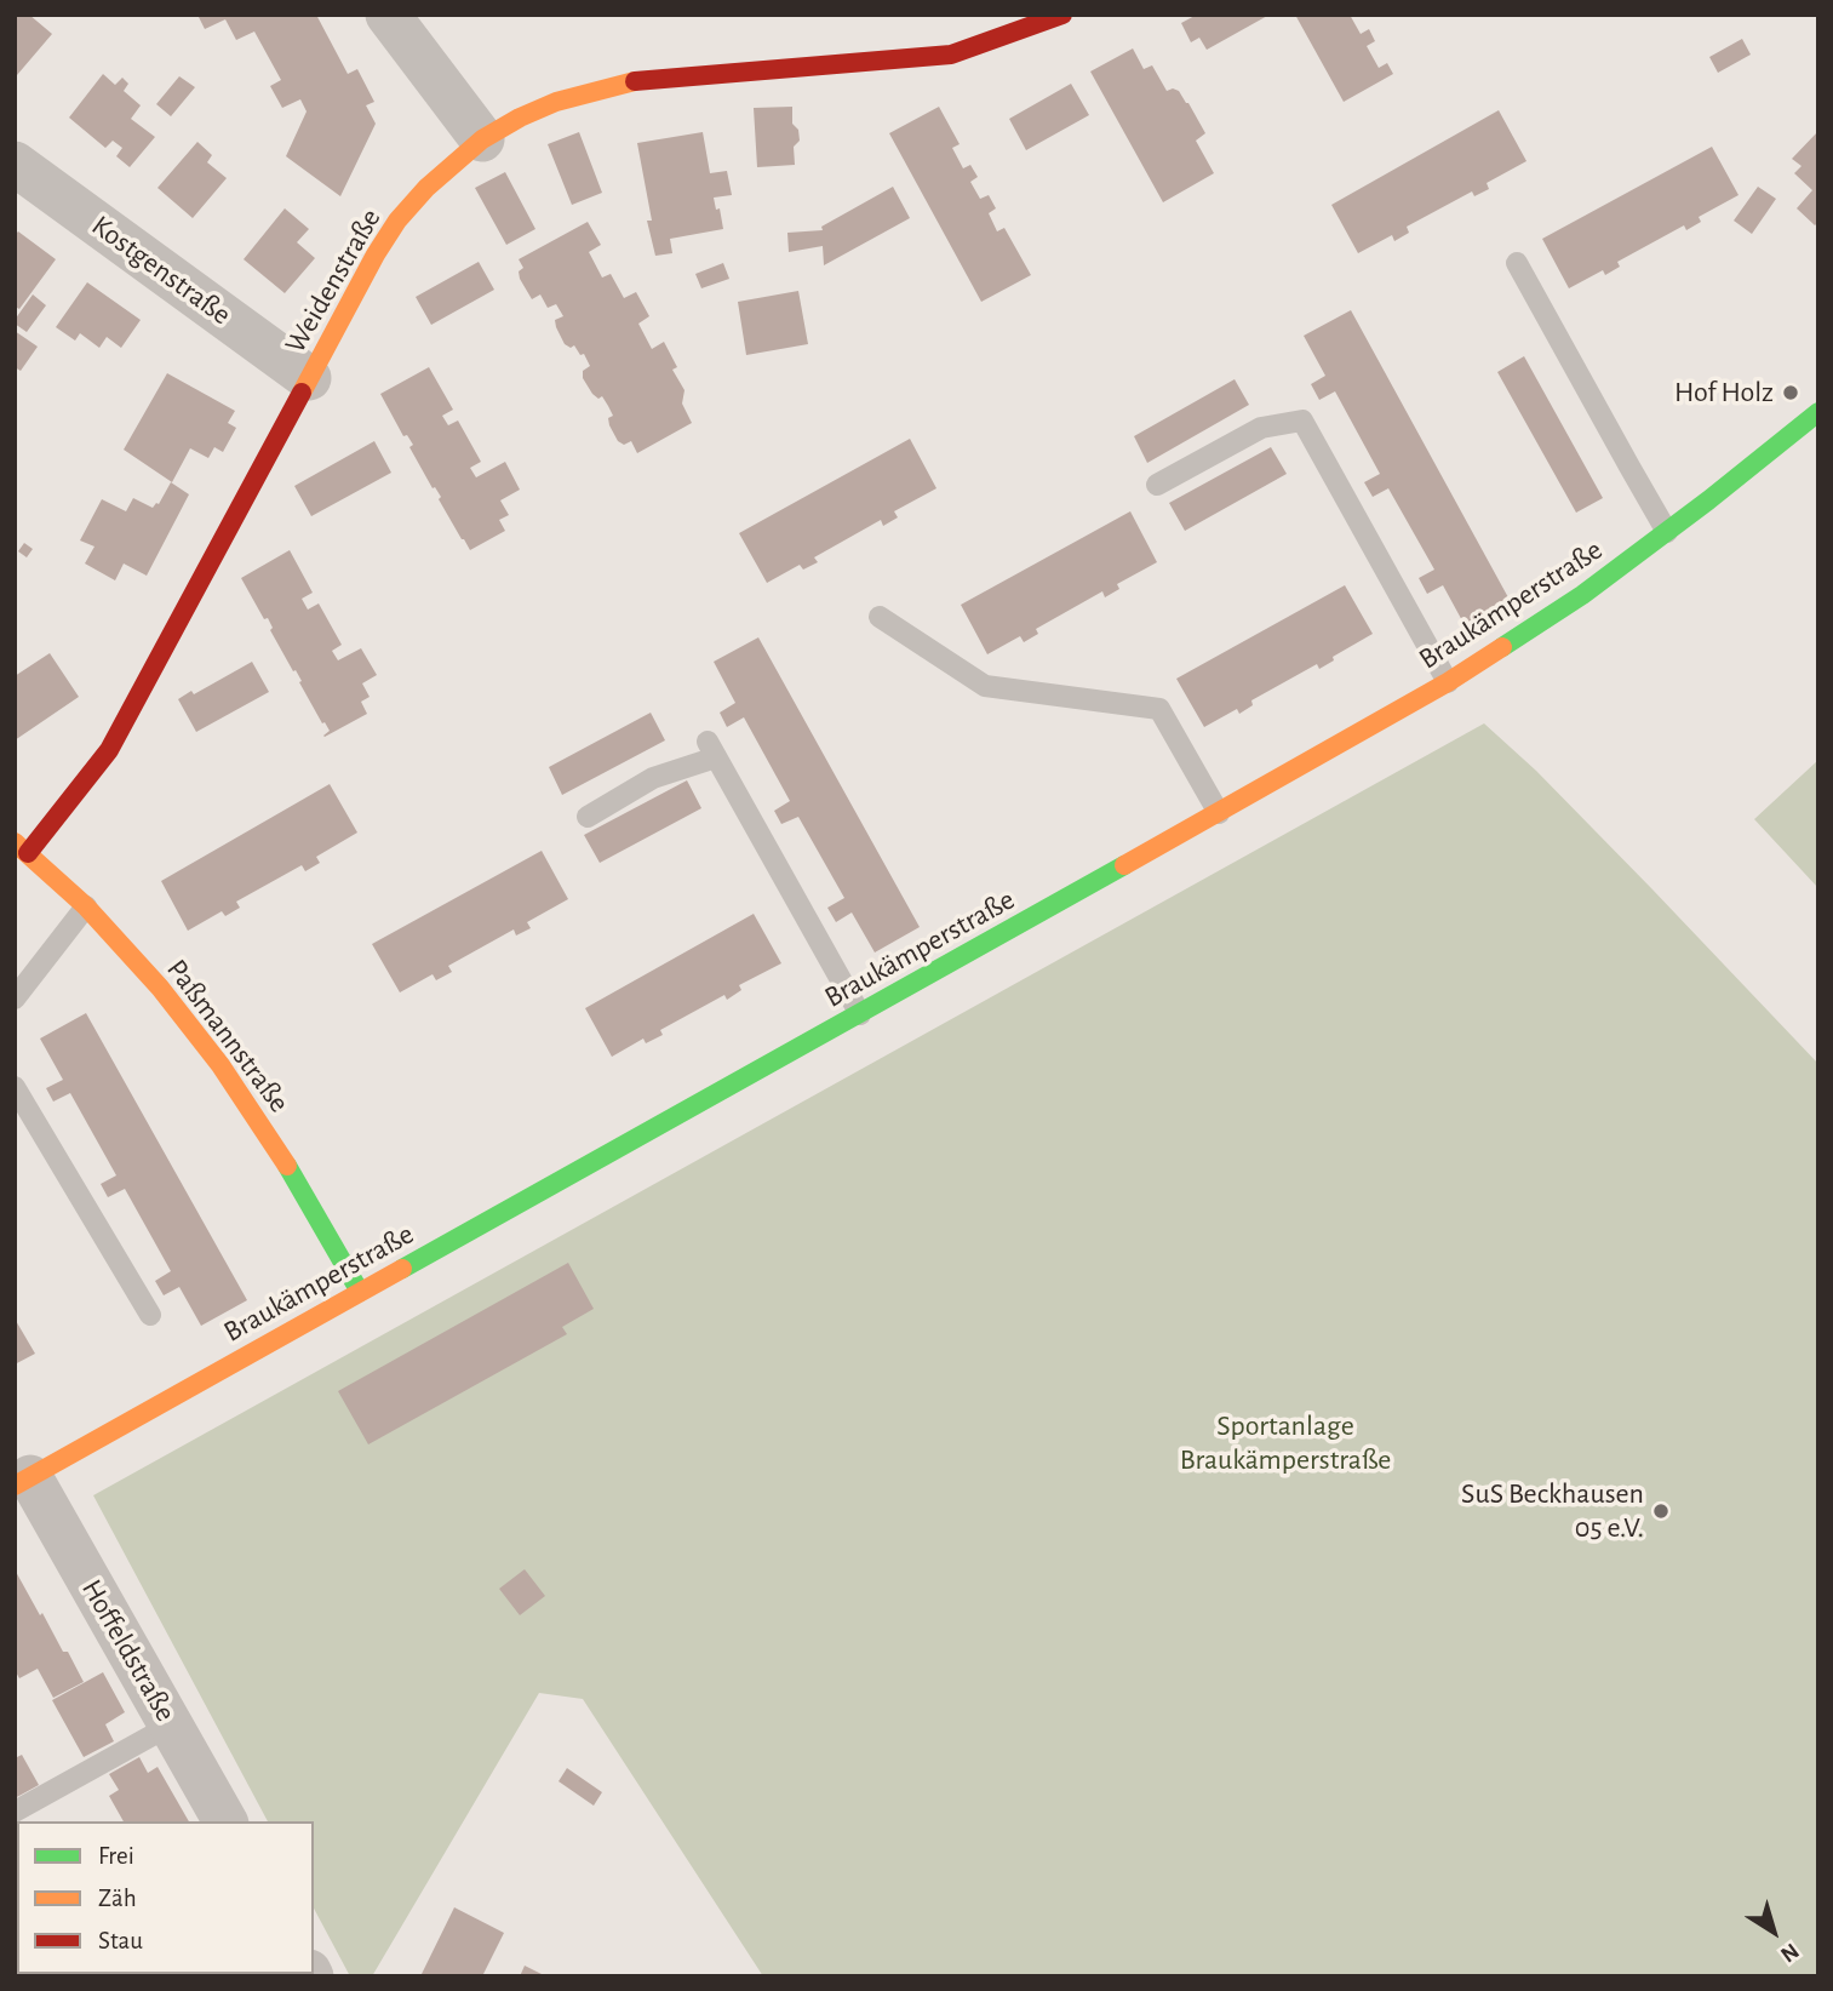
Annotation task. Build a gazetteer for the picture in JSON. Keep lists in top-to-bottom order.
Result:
{
  "streets": {
    "street": [
      "Kostgenstraße",
      "Weidenstraße",
      "Braukämperstraße",
      "Paßmannstraße",
      "Hoffeldstraße"
    ]
  },
  "crossings": [
    ["Kostgenstraße", "Weidenstraße"],
    ["Weidenstraße", "Paßmannstraße"],
    ["Braukämperstraße", "Paßmannstraße"],
    ["Braukämperstraße", "Hoffeldstraße"]
  ],
  "parks": ["Sportanlage Braukämperstraße"],
  "places": ["Hof Holz", "SuS Beckhausen 05 e.V."],
  "legend": ["Frei", "Zäh", "Stau"],
  "north": "bottom right"
}
